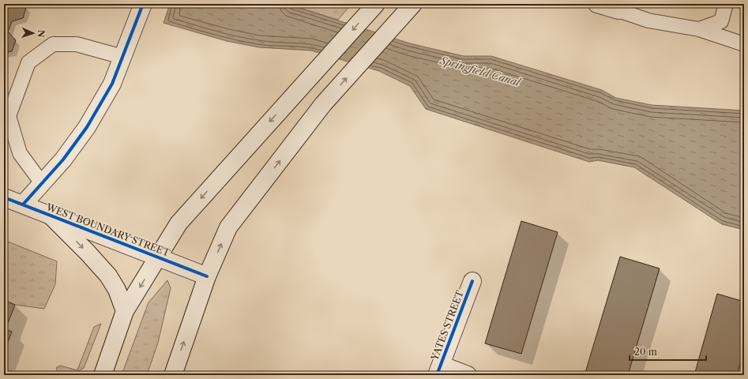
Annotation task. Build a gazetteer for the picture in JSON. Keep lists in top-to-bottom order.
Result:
{
  "streets": {
    "main road": ["WEST BOUNDARY STREET", "YATES STREET"]
  },
  "water": ["Springfield Canal"],
  "scale_bar": "20 m",
  "north": "right"
}
